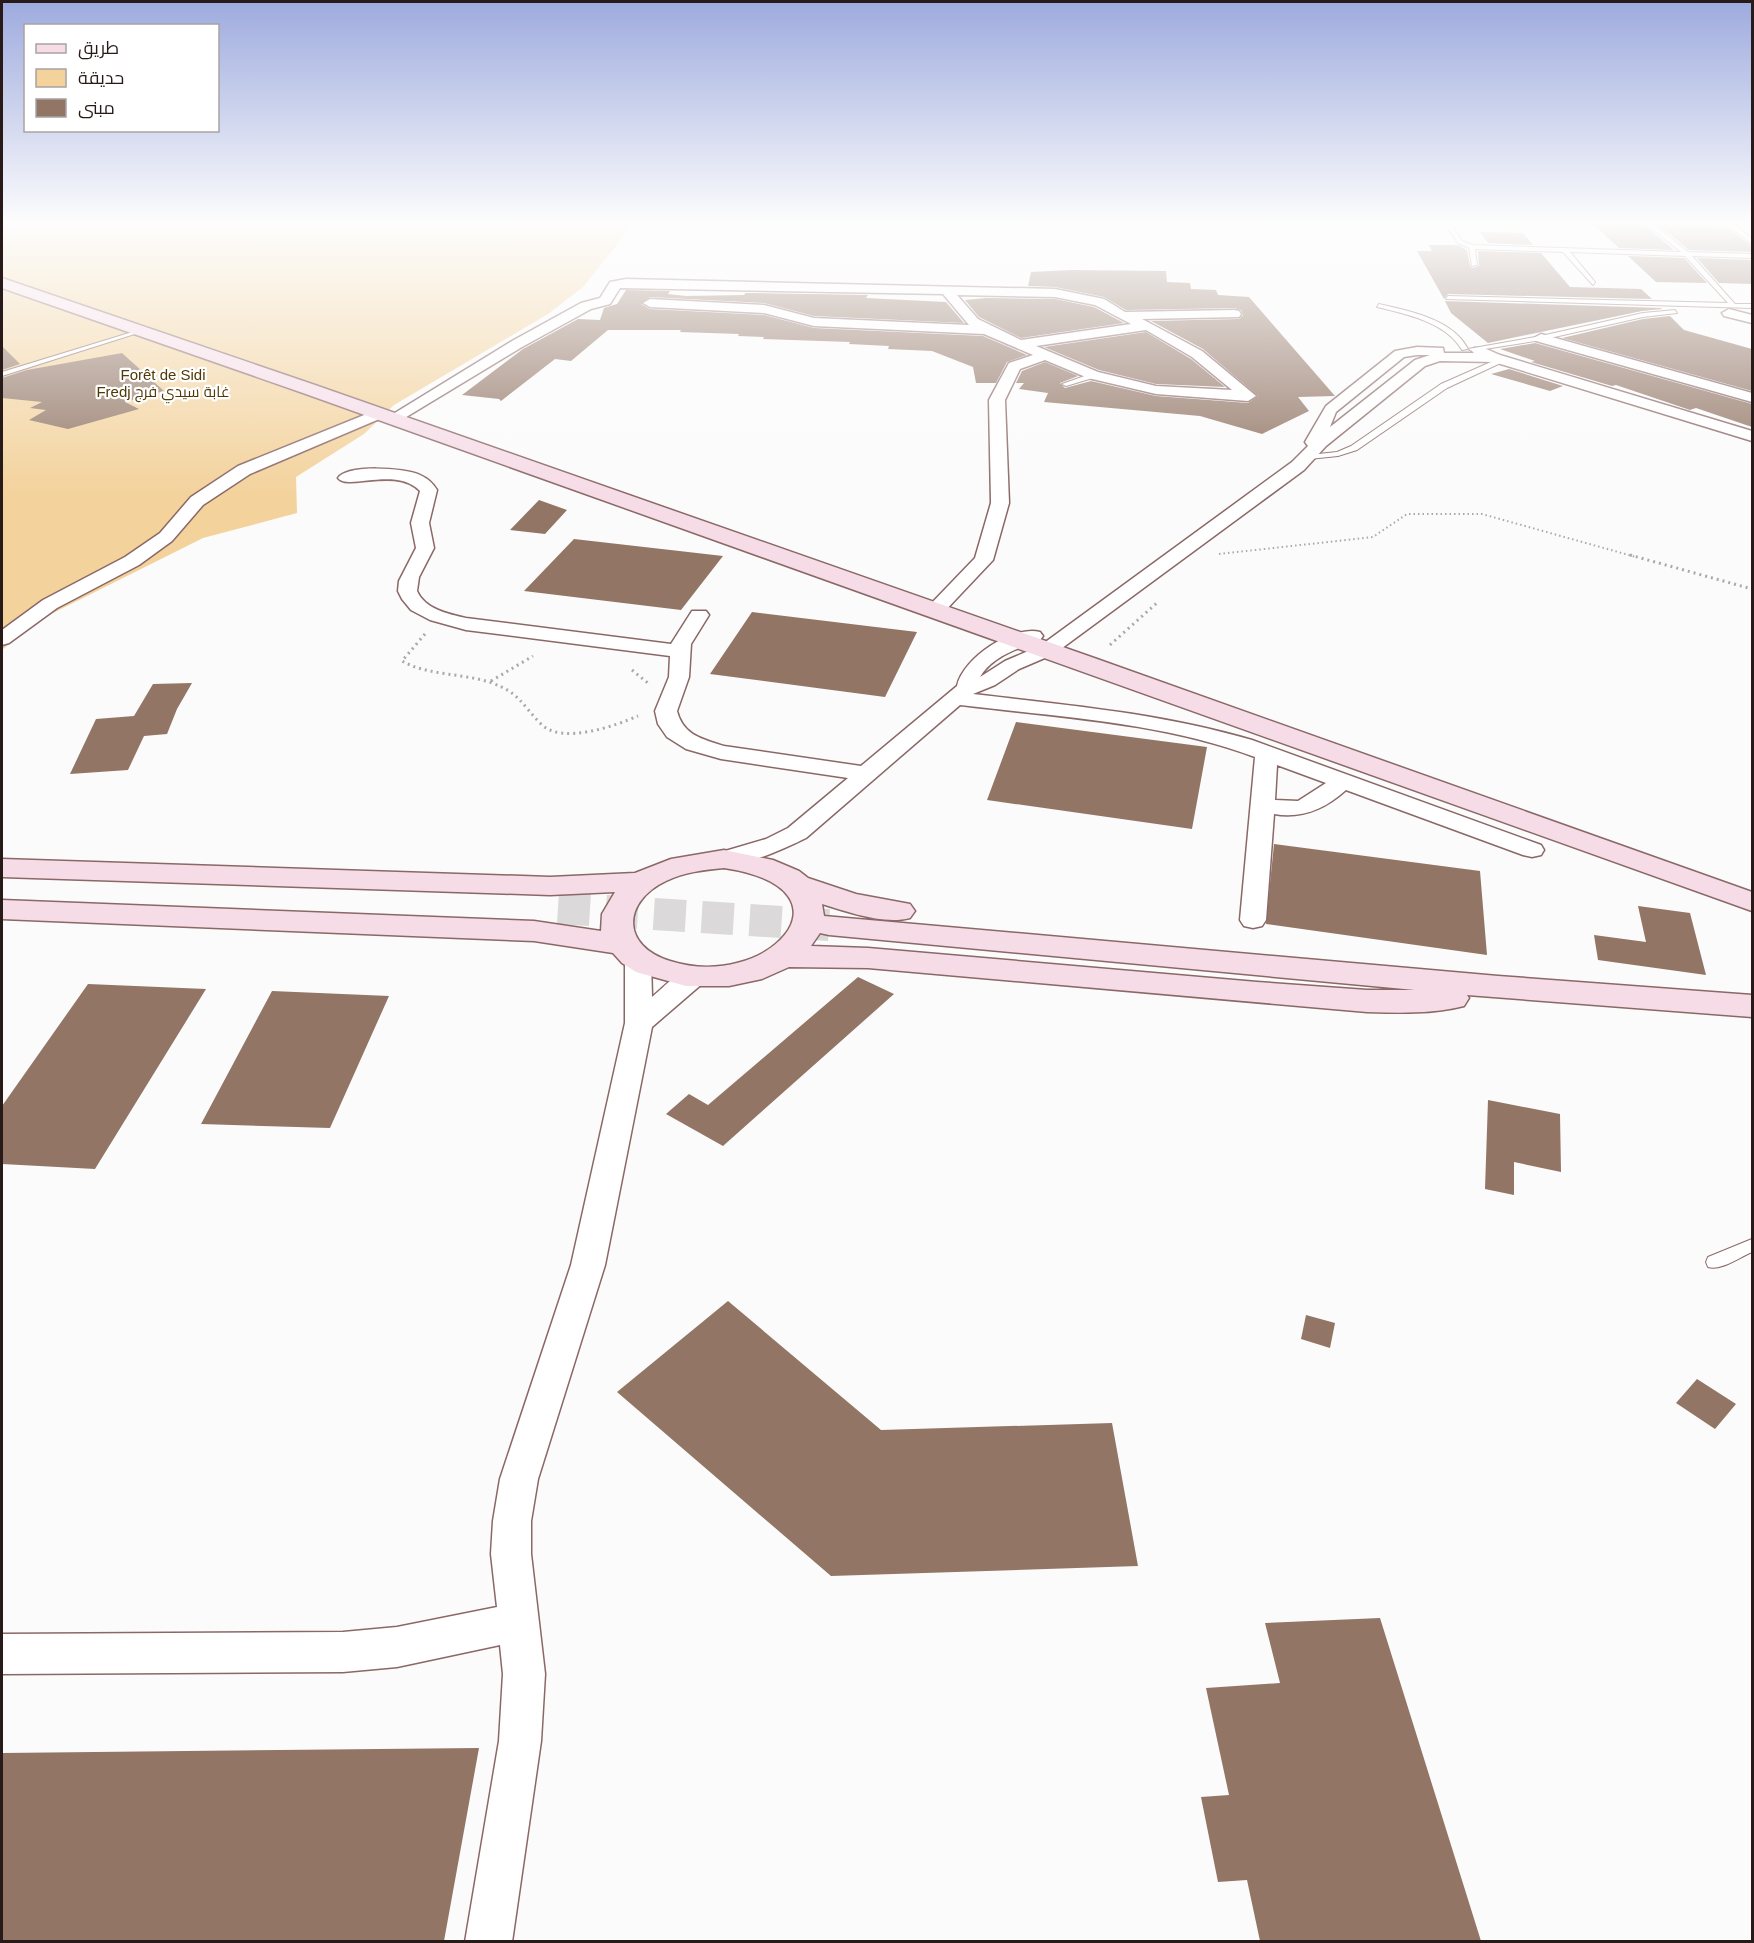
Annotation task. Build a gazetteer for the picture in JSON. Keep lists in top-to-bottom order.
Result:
{
  "parks": ["Forêt de Sidi Fredj غابة سيدي فرج"],
  "legend": ["طريق", "حديقة", "مبنى"]
}
